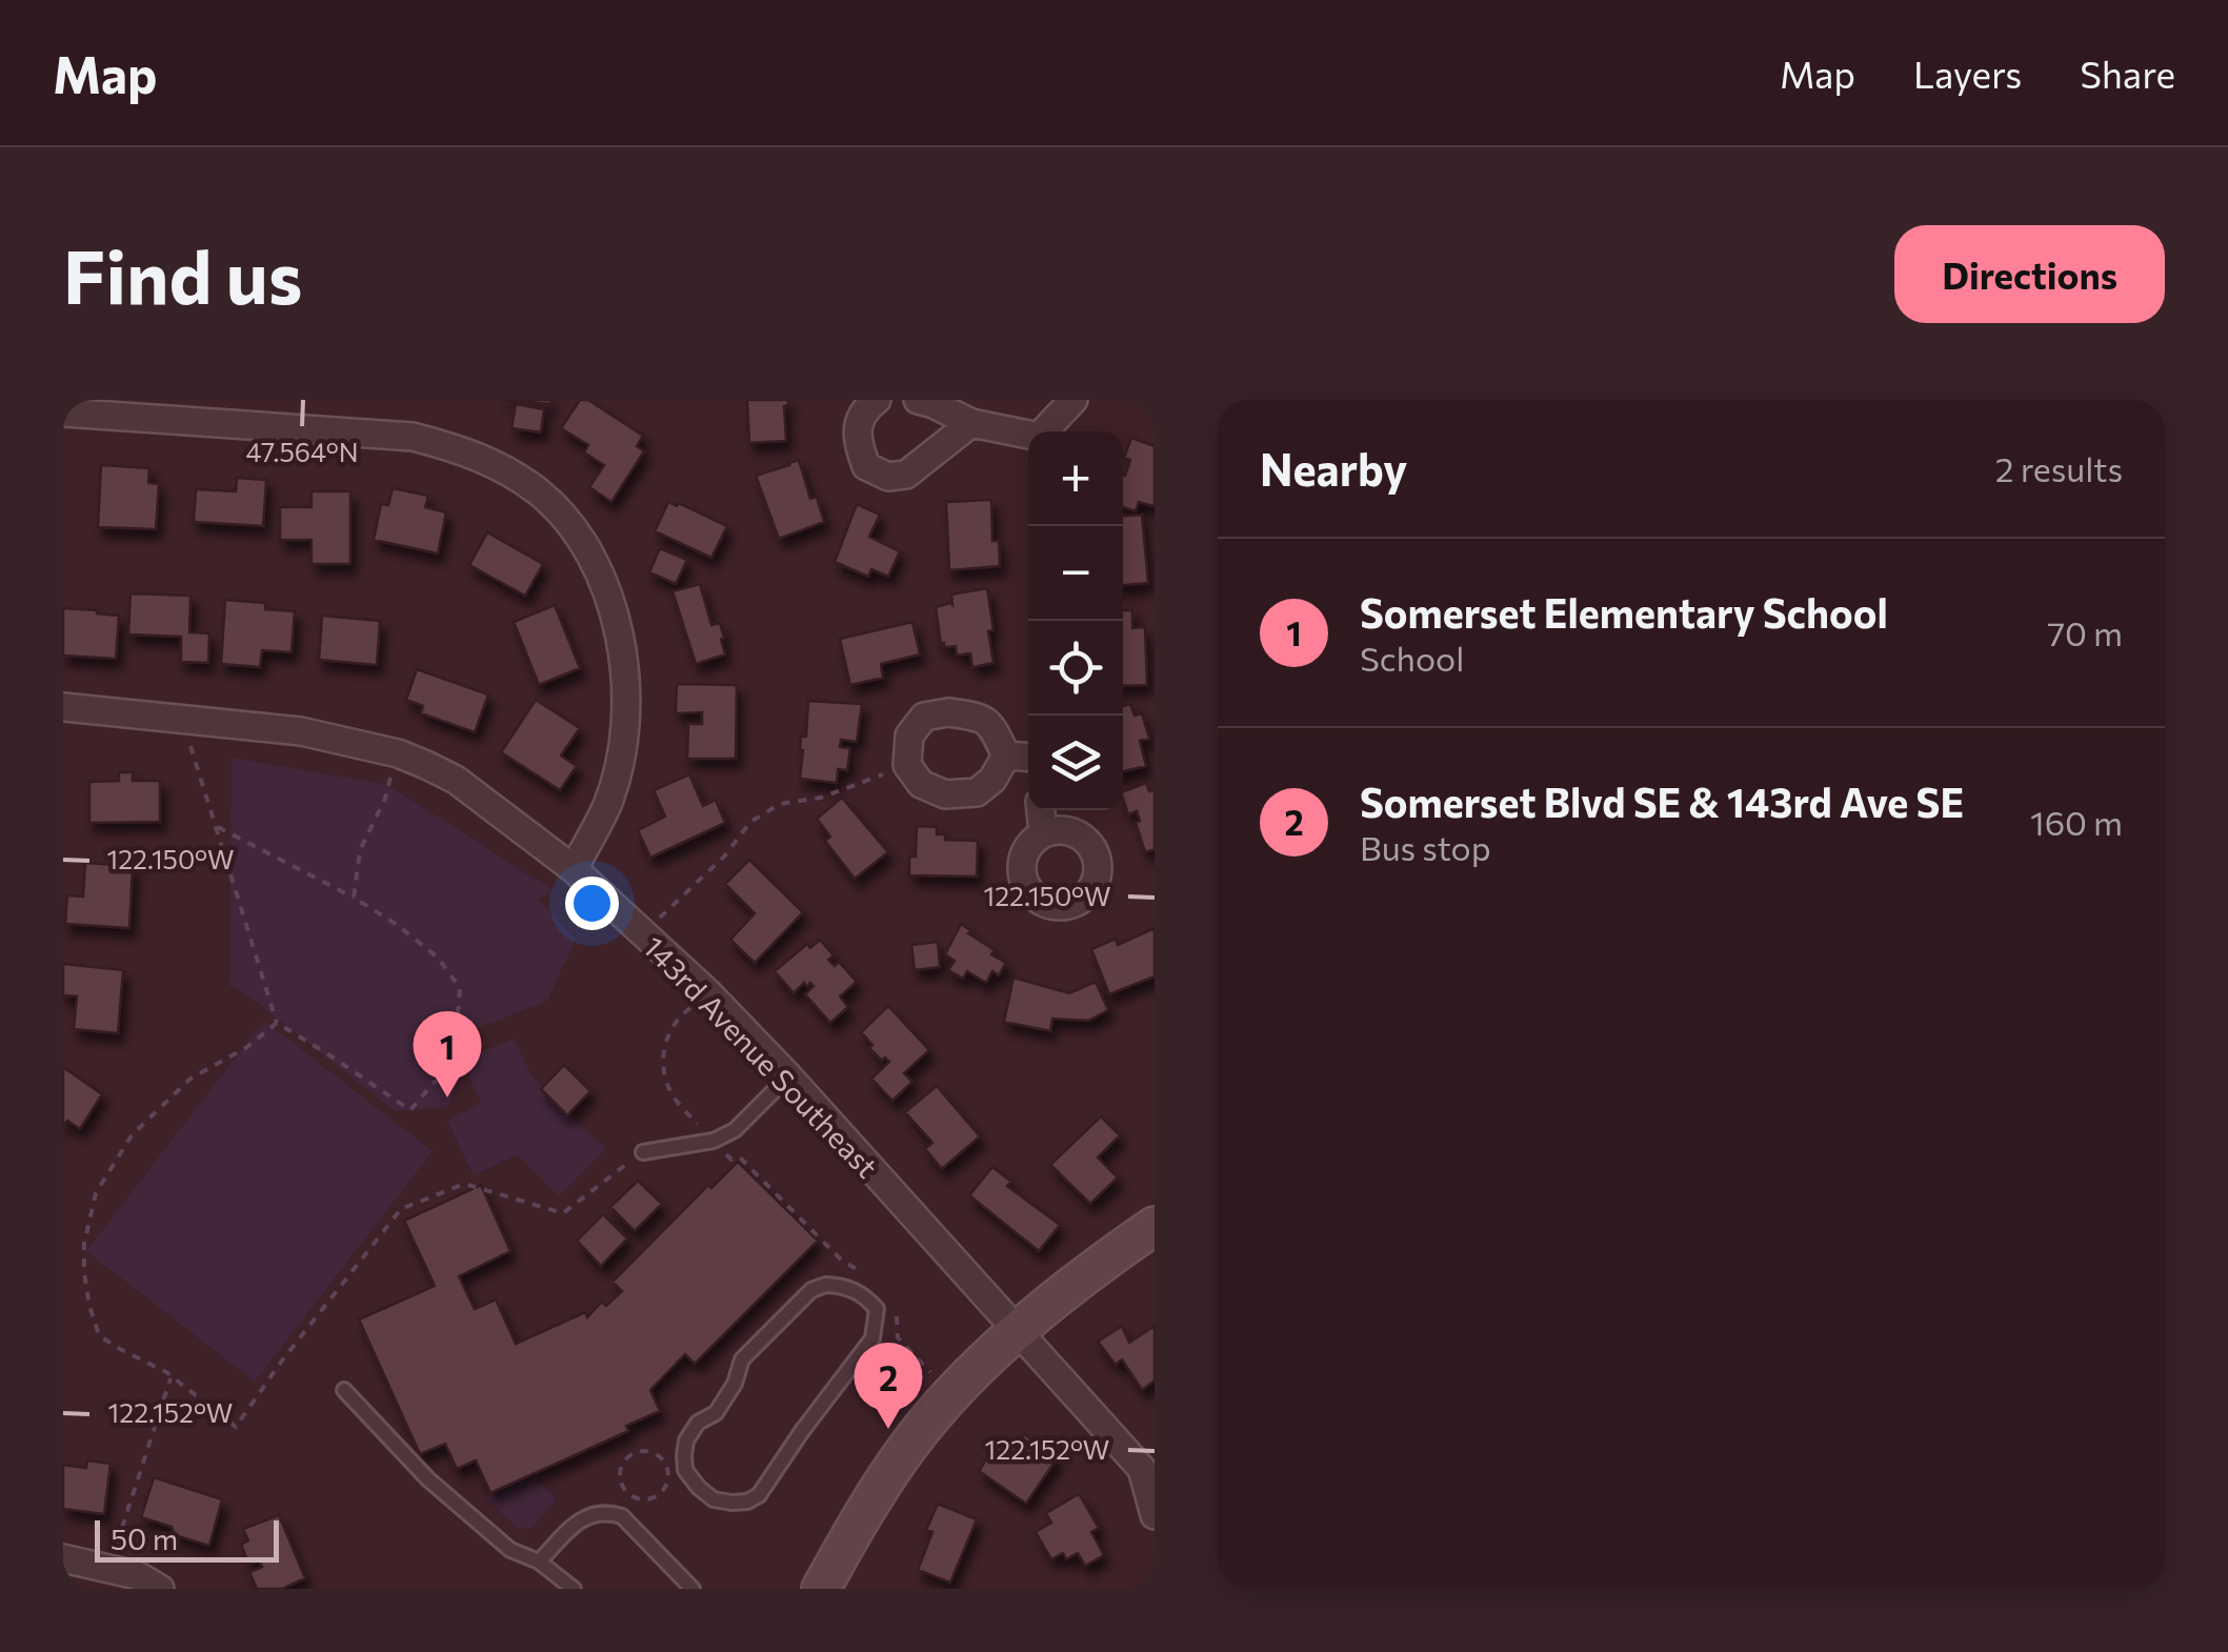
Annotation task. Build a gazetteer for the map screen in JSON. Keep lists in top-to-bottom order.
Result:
{
  "streets": {
    "street": ["143rd Avenue Southeast"]
  },
  "scale_bar": "50 m",
  "page": {
    "header": "Map",
    "nav": ["Map", "Layers", "Share"],
    "buttons": "Directions",
    "title": "Find us",
    "heading": ["Nearby", "2 results"],
    "map_buttons": ["+", "−"],
    "list": [
      {
        "mark": "1",
        "name": "Somerset Elementary School",
        "note": "School",
        "value": "70 m"
      },
      {
        "mark": "2",
        "name": "Somerset Blvd SE & 143rd Ave SE",
        "note": "Bus stop",
        "value": "160 m"
      }
    ],
    "pins": ["1", "2"],
    "scale": "50 m"
  },
  "coordinates": ["47.564°N", "122.150°W", "122.152°W"]
}
